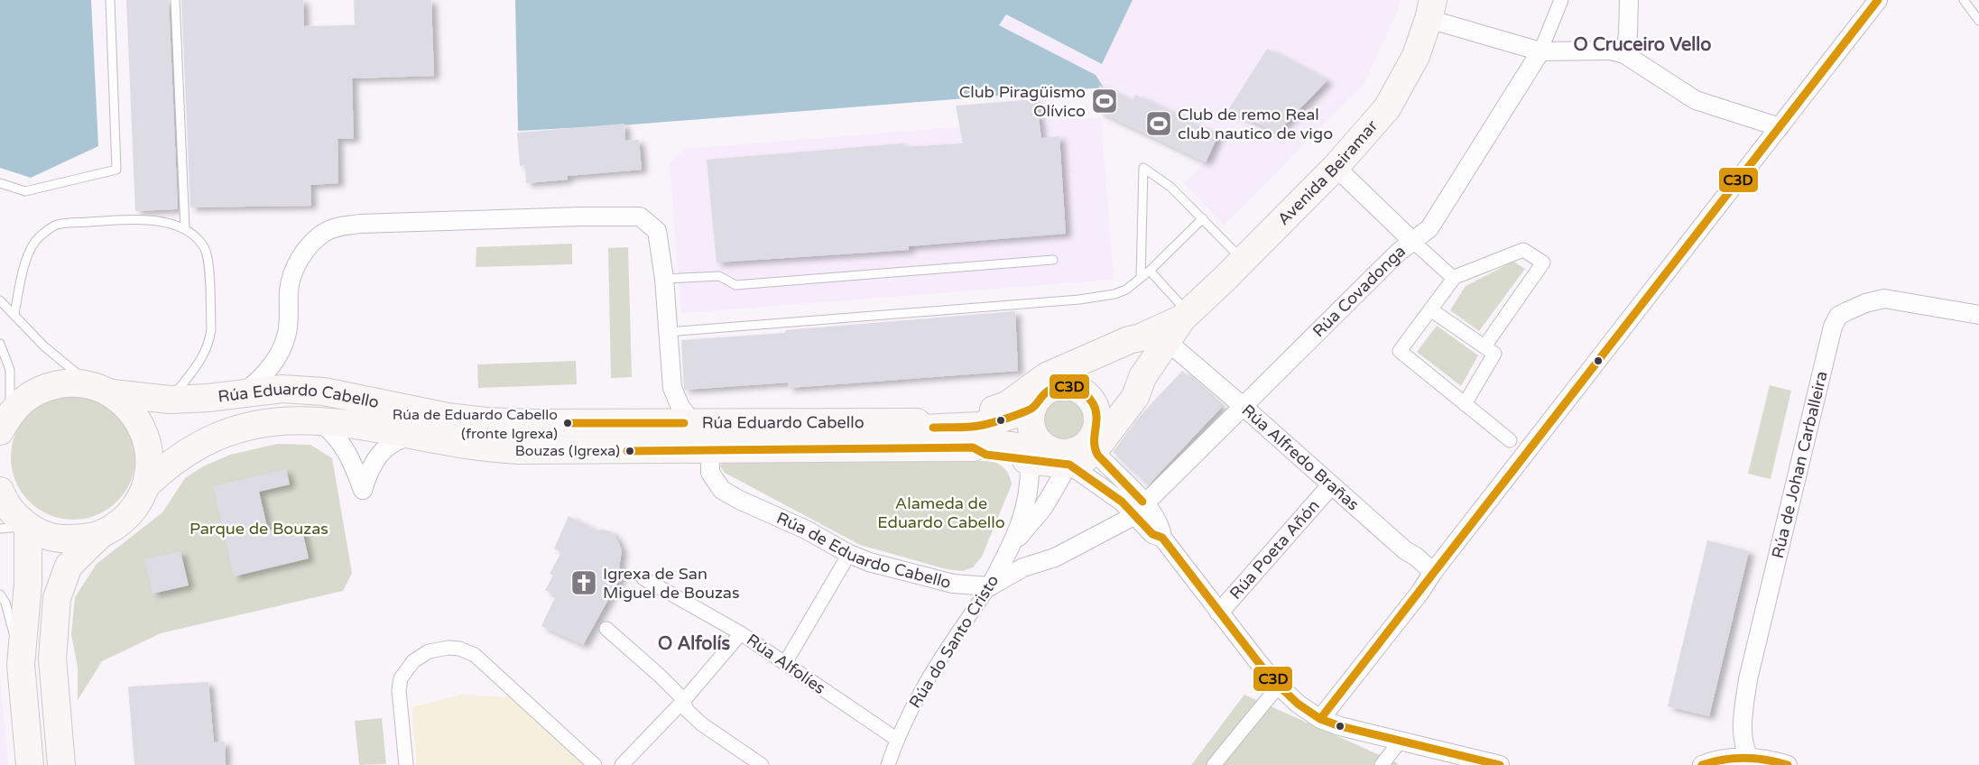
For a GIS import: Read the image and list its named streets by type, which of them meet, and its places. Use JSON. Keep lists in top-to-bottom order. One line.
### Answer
{"streets":{"main road":["Avenida Beiramar","Rúa Eduardo Cabello"],"street":["Rúa Covadonga","Rúa Alfredo Brañas","Rúa de Johan Carballeira","Rúa de Eduardo Cabello","Rúa Poeta Añón","Rúa do Santo Cristo","Rúa Alfolíes"]},"crossings":[["Avenida Beiramar","Rúa Eduardo Cabello"],["Avenida Beiramar","Rúa Alfredo Brañas"],["Avenida Beiramar","Rúa do Santo Cristo"],["Rúa Covadonga","Rúa Alfredo Brañas"],["Rúa Eduardo Cabello","Rúa de Eduardo Cabello"],["Rúa Eduardo Cabello","Rúa do Santo Cristo"],["Rúa Alfredo Brañas","Rúa Poeta Añón"],["Rúa de Eduardo Cabello","Rúa do Santo Cristo"],["Rúa do Santo Cristo","Rúa Alfolíes"]],"districts":["O Cruceiro Vello","O Alfolís"],"parks":["Alameda de Eduardo Cabello","Parque de Bouzas"],"places":{"sports":["Club Piragüismo Olívico","Club de remo Real club nautico de vigo"],"other":["Rúa de Eduardo Cabello (fronte Igrexa)","Bouzas (Igrexa)"],"church":["Igrexa de San Miguel de Bouzas"]},"lines":["transit line C3D"]}
